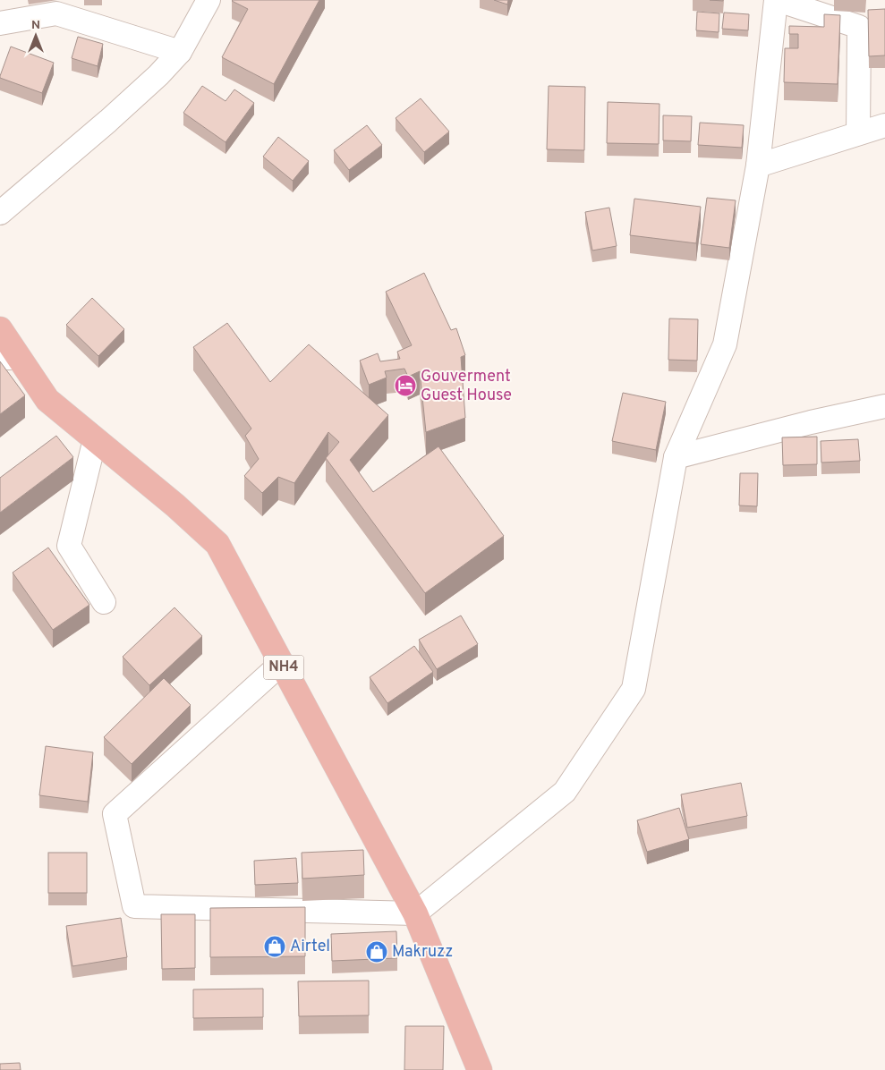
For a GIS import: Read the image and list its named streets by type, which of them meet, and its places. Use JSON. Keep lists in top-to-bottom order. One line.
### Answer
{"streets":{"highway":["NH4"]},"places":{"hotel":["Gouverment Guest House"],"shop":["Airtel","Makruzz"]},"north":"top"}
